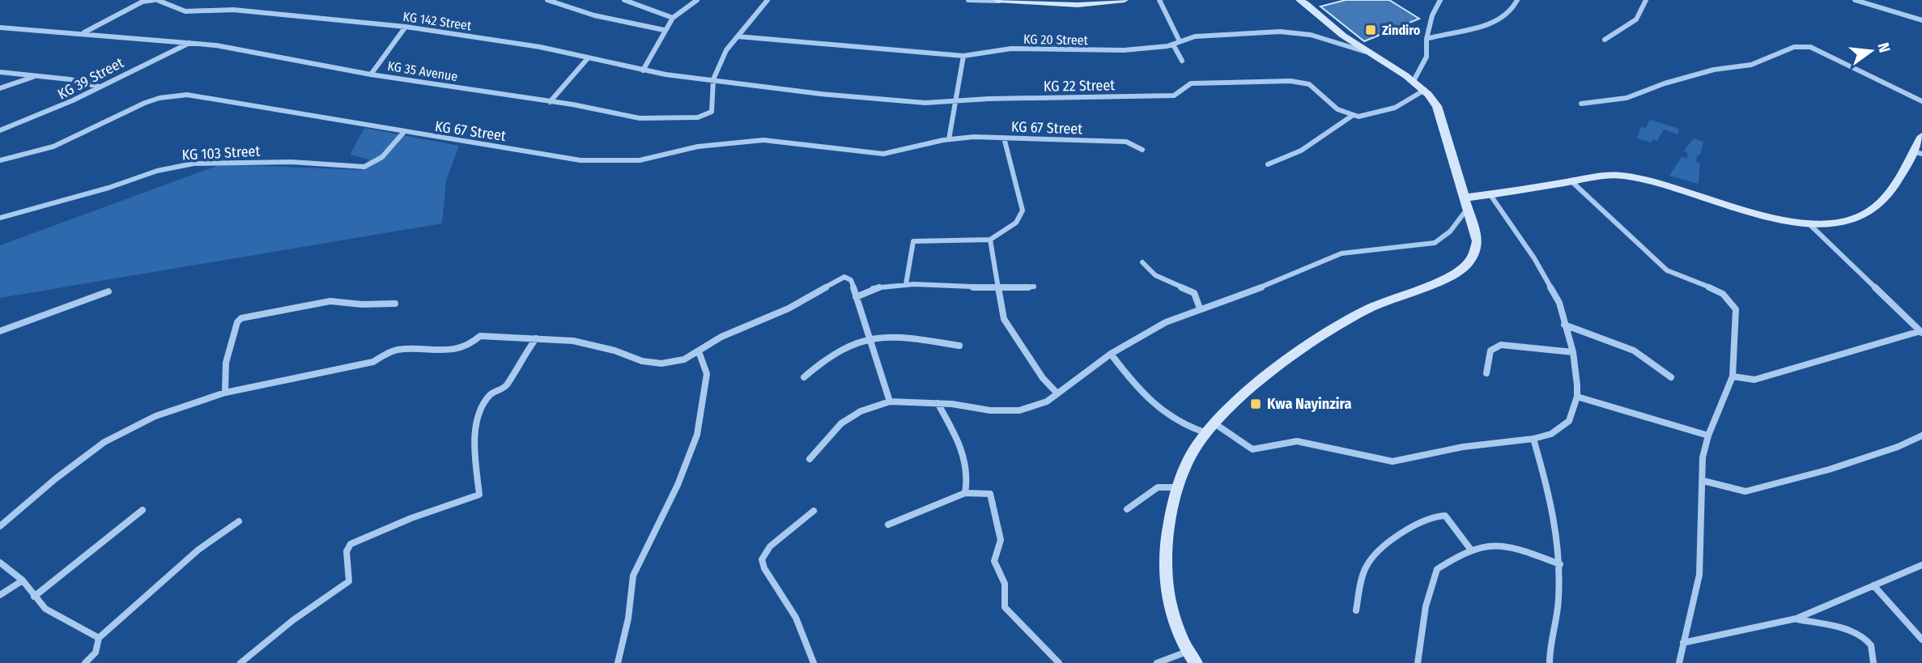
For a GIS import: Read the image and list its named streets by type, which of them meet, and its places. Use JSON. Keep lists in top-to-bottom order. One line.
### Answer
{"streets":{"street":["KG 142 Street","KG 20 Street","KG 35 Avenue","KG 39 Street","KG 22 Street","KG 67 Street","KG 103 Street"]},"crossings":[["KG 142 Street","KG 35 Avenue"],["KG 142 Street","KG 22 Street"],["KG 20 Street","KG 35 Avenue"],["KG 35 Avenue","KG 39 Street"],["KG 35 Avenue","KG 22 Street"],["KG 67 Street","KG 103 Street"]],"places":{"transit":["Zindiro","Kwa Nayinzira"]},"north":"right"}
